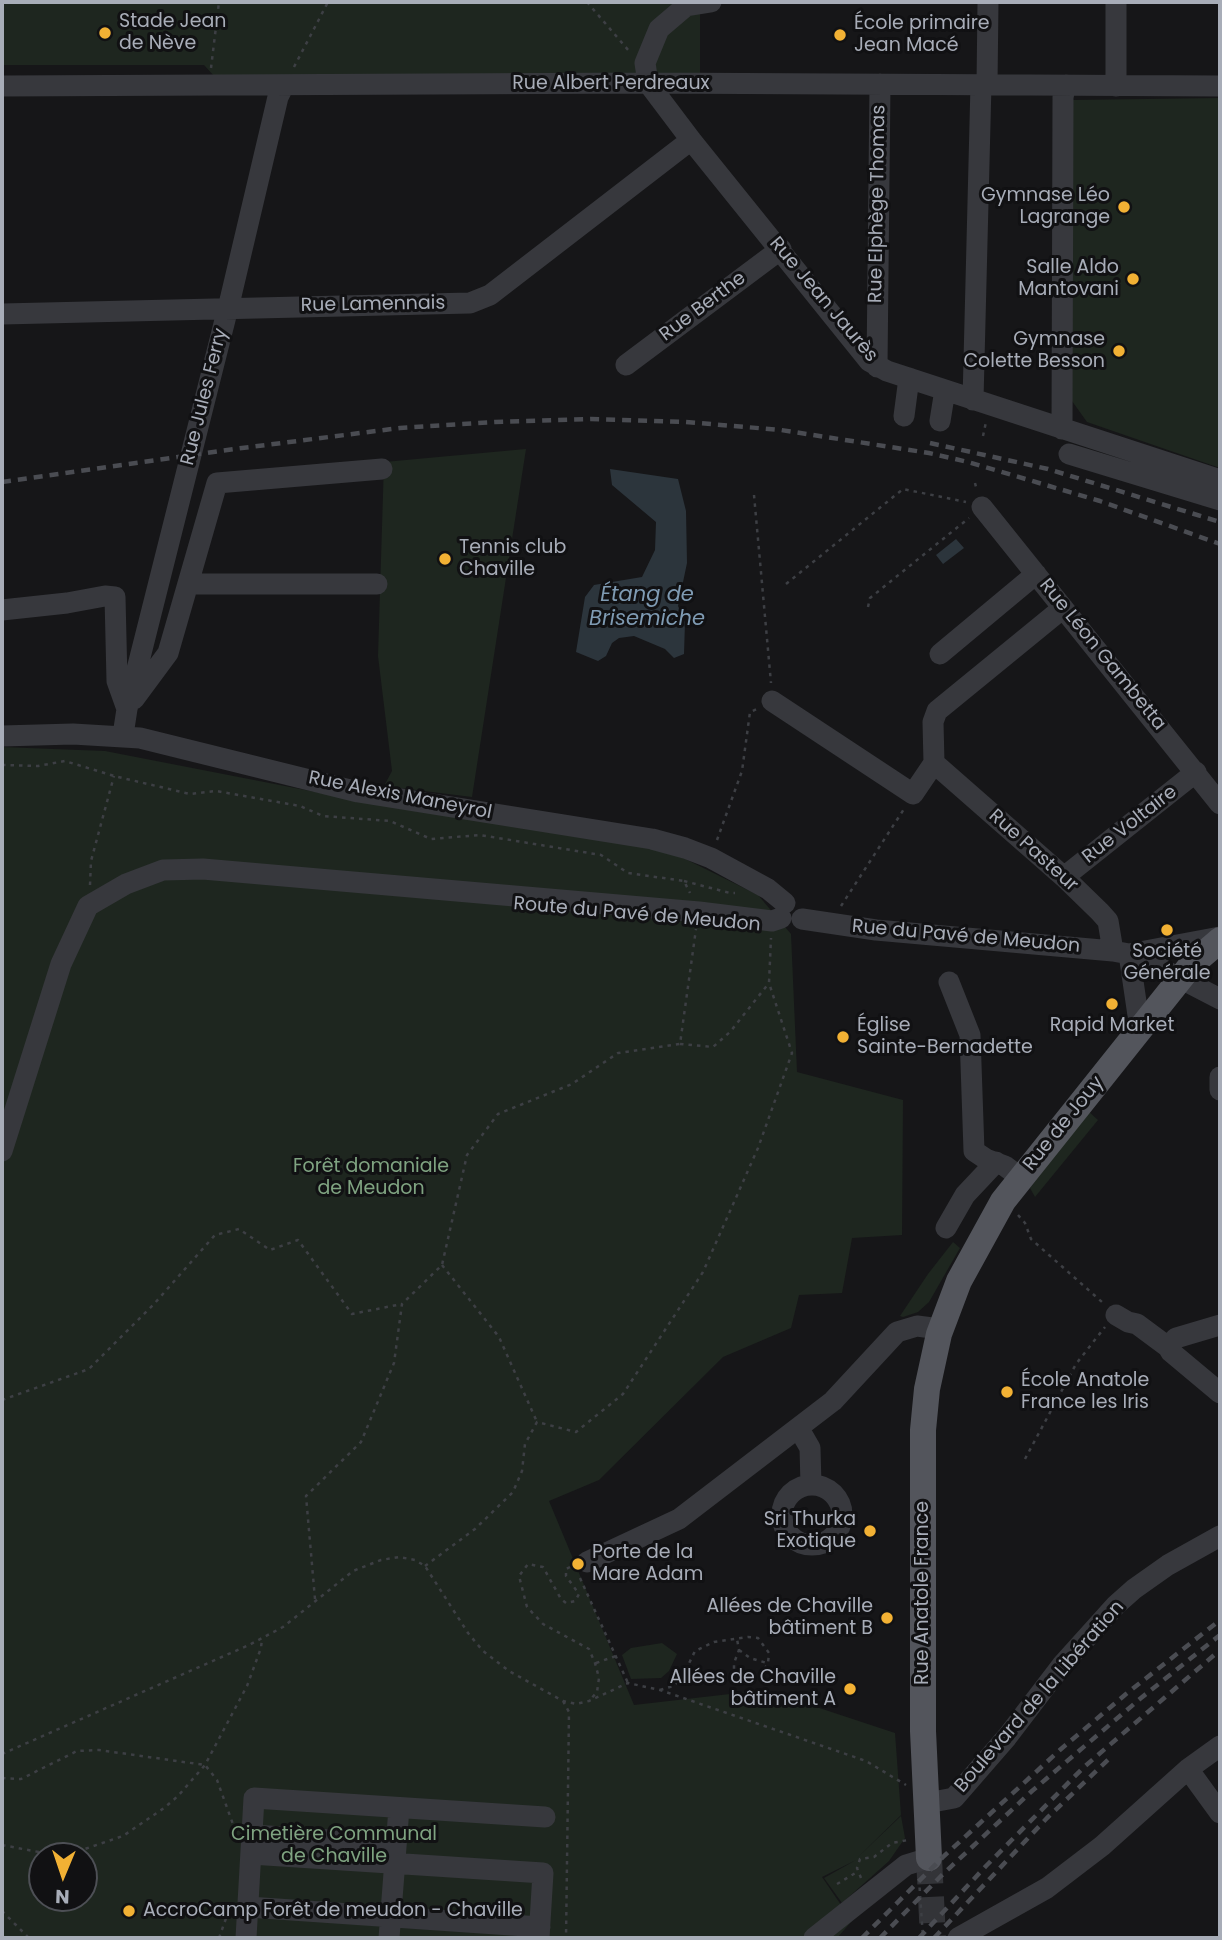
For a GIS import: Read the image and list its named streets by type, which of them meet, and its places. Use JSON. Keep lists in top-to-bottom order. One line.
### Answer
{"streets":{"main road":["Rue de Jouy","Rue Anatole France"],"street":["Rue Albert Perdreaux","Rue Elphège Thomas","Rue Jean Jaurès","Rue Lamennais","Rue Berthe","Rue Jules Ferry","Rue Léon Gambetta","Rue Alexis Maneyrol","Rue Voltaire","Rue Pasteur","Route du Pavé de Meudon","Rue du Pavé de Meudon","Boulevard de la Libération"]},"crossings":[["Rue Albert Perdreaux","Rue Elphège Thomas"],["Rue Albert Perdreaux","Rue Jean Jaurès"],["Rue Albert Perdreaux","Rue Jules Ferry"],["Rue Elphège Thomas","Rue Jean Jaurès"],["Rue Jean Jaurès","Rue Lamennais"],["Rue Jean Jaurès","Rue Berthe"],["Rue Lamennais","Rue Jules Ferry"],["Rue Jules Ferry","Rue Alexis Maneyrol"],["Rue Léon Gambetta","Rue Voltaire"],["Rue Alexis Maneyrol","Route du Pavé de Meudon"],["Rue Alexis Maneyrol","Rue du Pavé de Meudon"],["Rue Voltaire","Rue Pasteur"],["Rue Pasteur","Rue du Pavé de Meudon"],["Route du Pavé de Meudon","Rue du Pavé de Meudon"],["Rue du Pavé de Meudon","Rue de Jouy"],["Rue de Jouy","Rue Anatole France"],["Rue Anatole France","Boulevard de la Libération"]],"water":["Étang de Brisemiche"],"parks":["Forêt domaniale de Meudon","Cimetière Communal de Chaville"],"places":["Stade Jean de Nève","École primaire Jean Macé","Gymnase Léo Lagrange","Salle Aldo Mantovani","Gymnase Colette Besson","Tennis club Chaville","Société Générale","Rapid Market","Église Sainte-Bernadette","École Anatole France les Iris","Sri Thurka Exotique","Porte de la Mare Adam","Allées de Chaville bâtiment B","Allées de Chaville bâtiment A","AccroCamp Forêt de meudon - Chaville"],"north":"bottom"}
